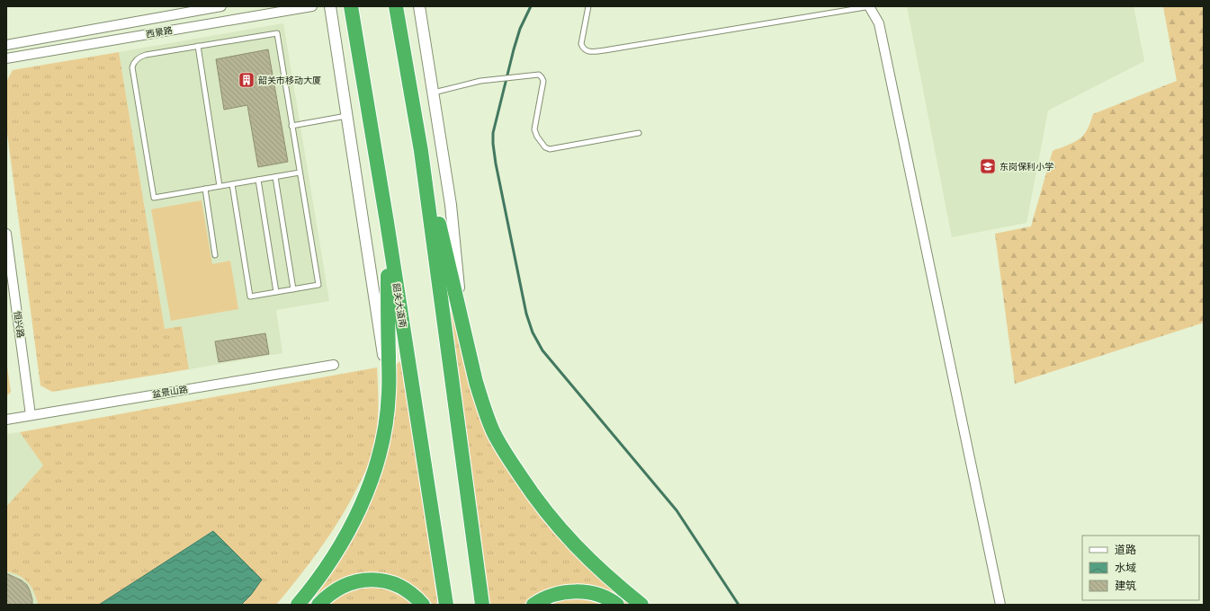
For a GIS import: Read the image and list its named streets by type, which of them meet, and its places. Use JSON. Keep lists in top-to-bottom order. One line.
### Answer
{"streets":{"highway":["韶关大道南"],"street":["西景路","恒兴路","盆景山路"]},"crossings":[["恒兴路","盆景山路"]],"places":{"building":["韶关市移动大厦"],"school or university":["东岗保利小学"]},"legend":["道路","水域","建筑"]}
